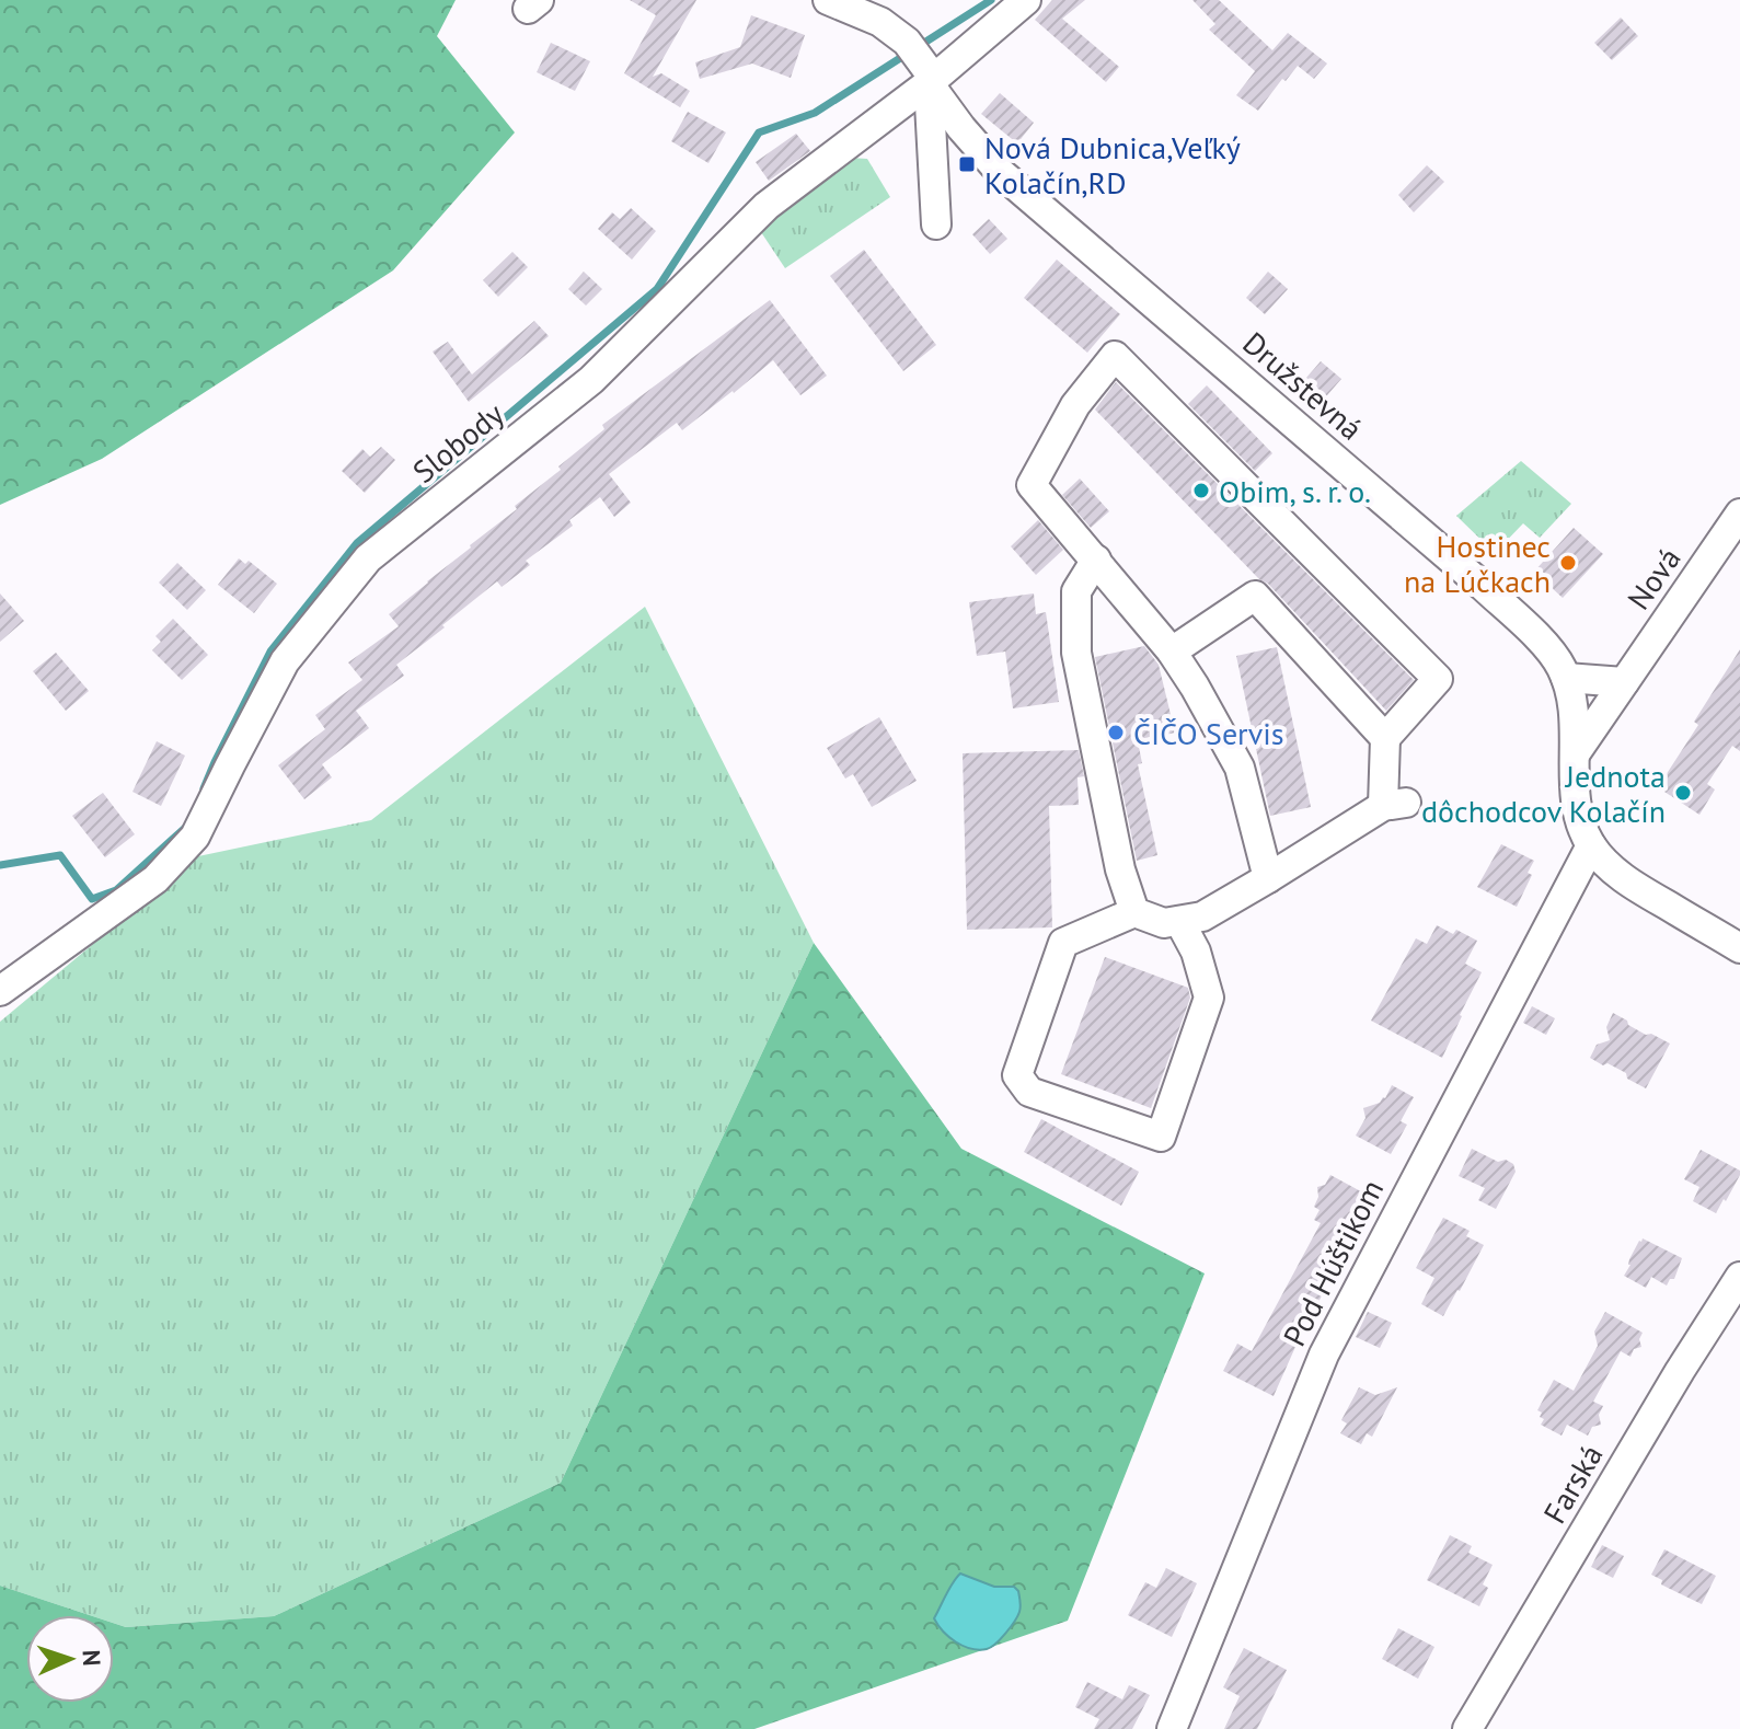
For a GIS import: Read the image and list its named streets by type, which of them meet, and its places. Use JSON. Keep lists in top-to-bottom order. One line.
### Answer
{"streets":{"street":["Družstevná","Slobody","Nová","Pod Húštikom","Farská"]},"crossings":[["Družstevná","Slobody"],["Družstevná","Nová"],["Družstevná","Pod Húštikom"]],"places":{"transit":["Nová Dubnica,Veľký Kolačín,RD"],"other":["Obim, s. r. o.","Hostinec na Lúčkach","ČIČO Servis","Jednota dôchodcov Kolačín"]},"north":"right"}
